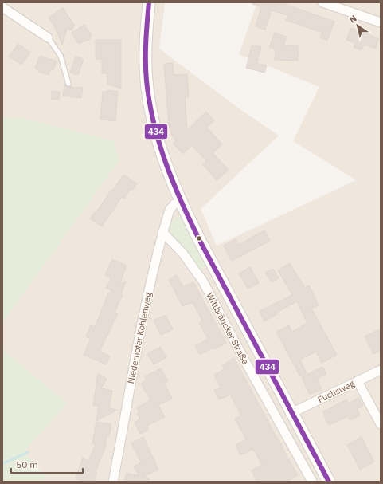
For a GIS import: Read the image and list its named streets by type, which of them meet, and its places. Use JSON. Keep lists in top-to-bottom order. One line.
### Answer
{"streets":{"main road":["Wittbräucker Straße"],"street":["Niederhofer Kohlenweg","Fuchsweg"]},"crossings":[["Wittbräucker Straße","Niederhofer Kohlenweg"],["Wittbräucker Straße","Fuchsweg"]],"lines":["transit line 434"],"scale_bar":"50 m","north":"top left"}
